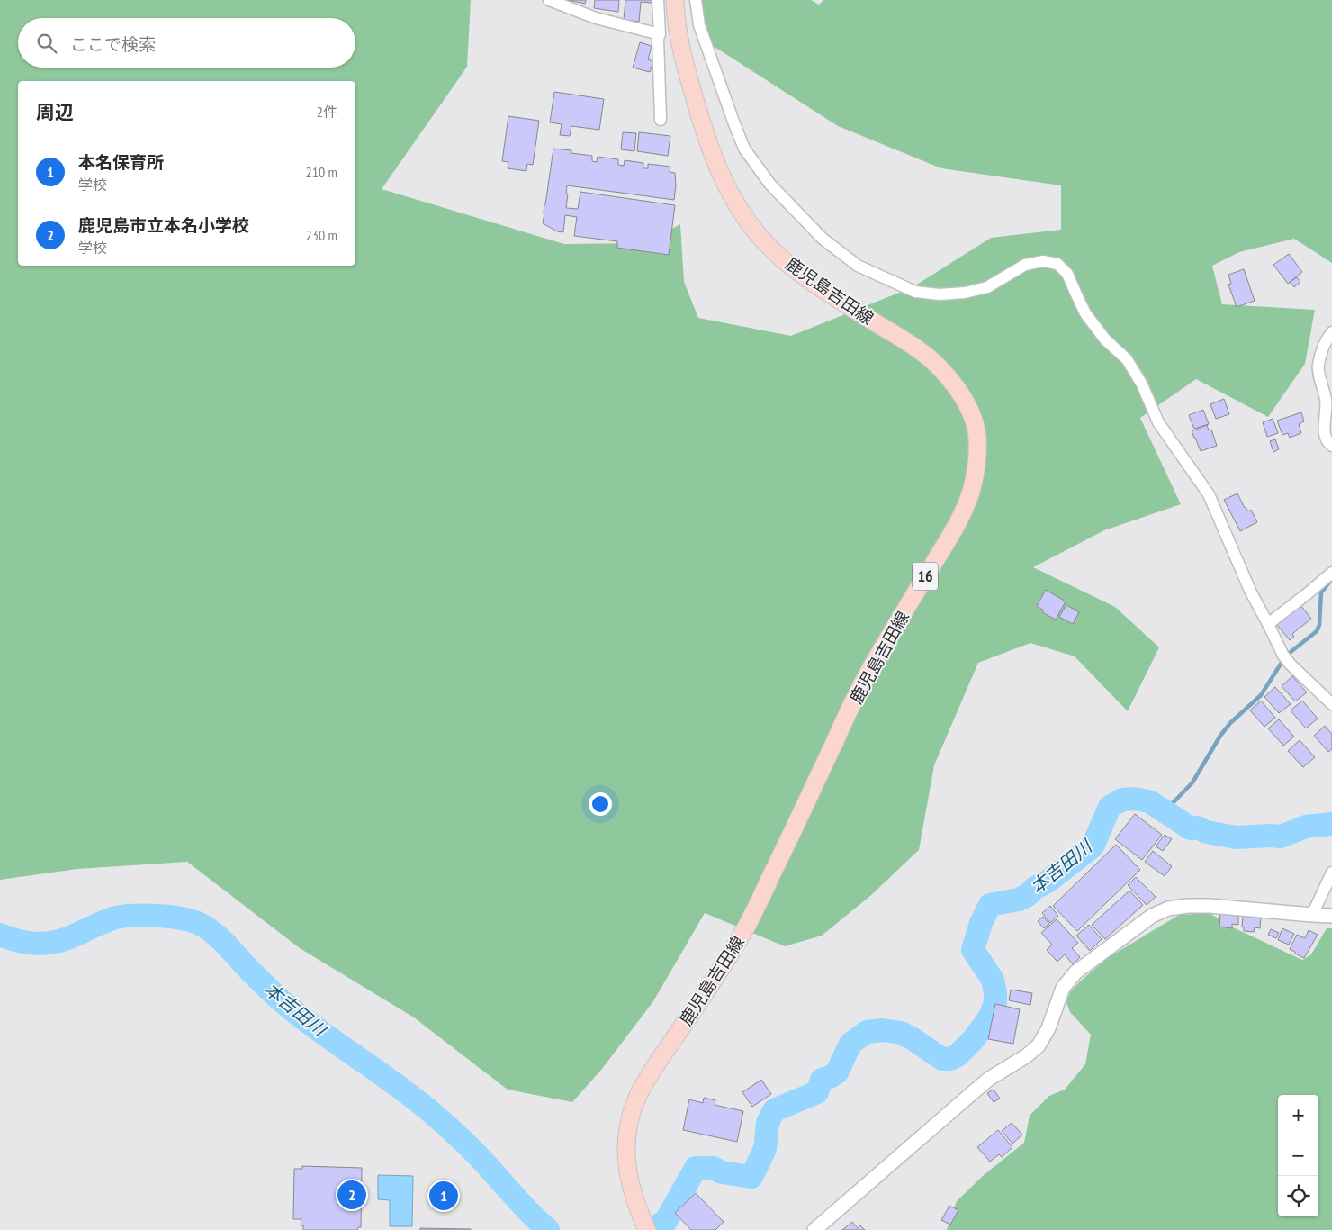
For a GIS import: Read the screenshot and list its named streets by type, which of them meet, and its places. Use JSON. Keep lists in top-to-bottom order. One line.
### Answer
{"streets":{"main road":["鹿児島吉田線","16"]},"water":["本吉田川"],"page":{"search":"ここで検索","heading":["周辺","2件"],"list":[{"mark":"1","name":"本名保育所","note":"学校","value":"210 m"},{"mark":"2","name":"鹿児島市立本名小学校","note":"学校","value":"230 m"}],"map_buttons":["+","−"],"pins":["2","1"]}}
